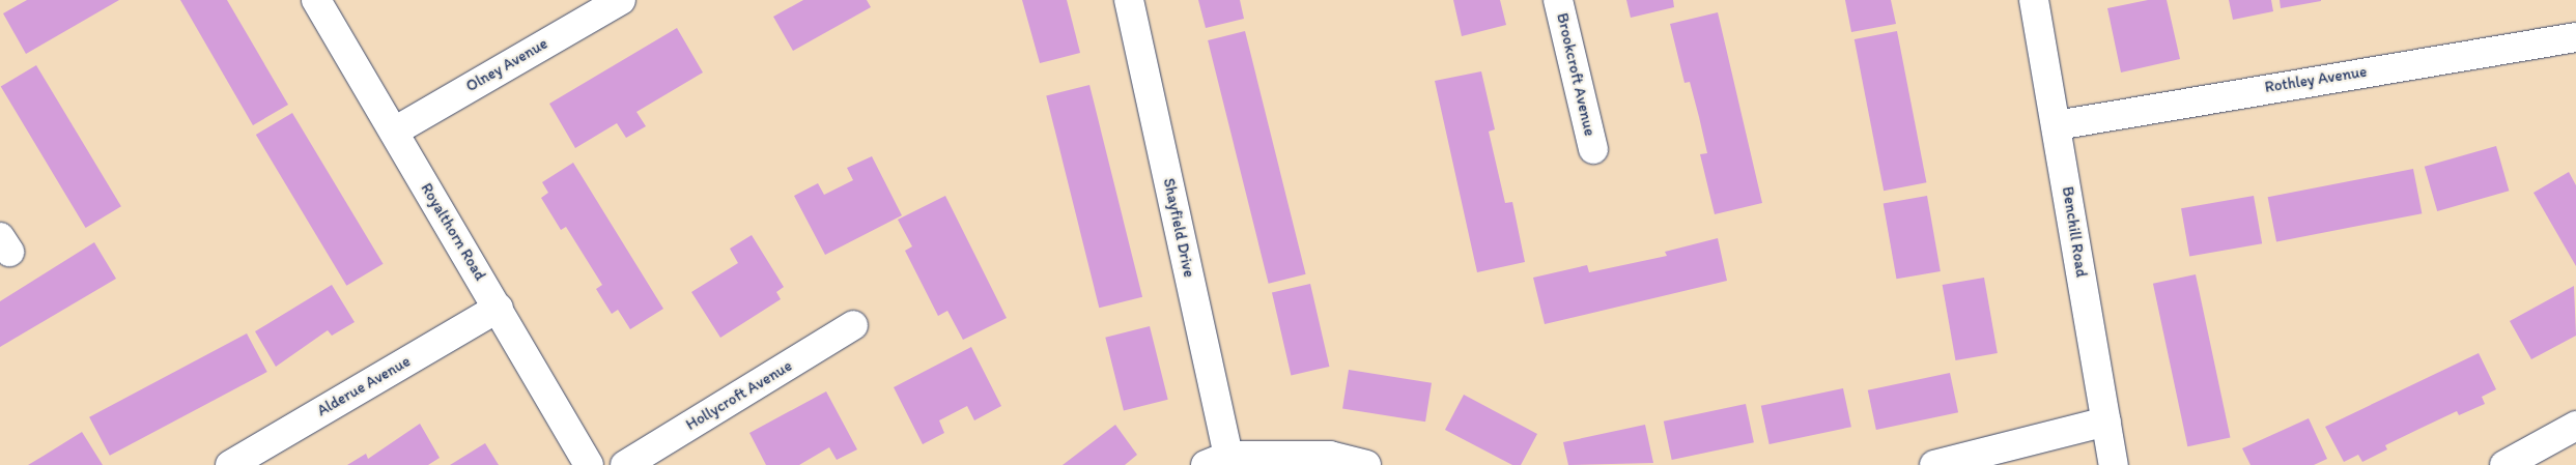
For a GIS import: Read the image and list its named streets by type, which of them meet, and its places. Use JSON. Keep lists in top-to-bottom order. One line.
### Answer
{"streets":{"street":["Olney Avenue","Brookcroft Avenue","Rothley Avenue","Shayfield Drive","Royalthorn Road","Benchill Road","Alderue Avenue","Hollycroft Avenue"]},"crossings":[["Olney Avenue","Royalthorn Road"],["Rothley Avenue","Benchill Road"],["Royalthorn Road","Alderue Avenue"]]}
